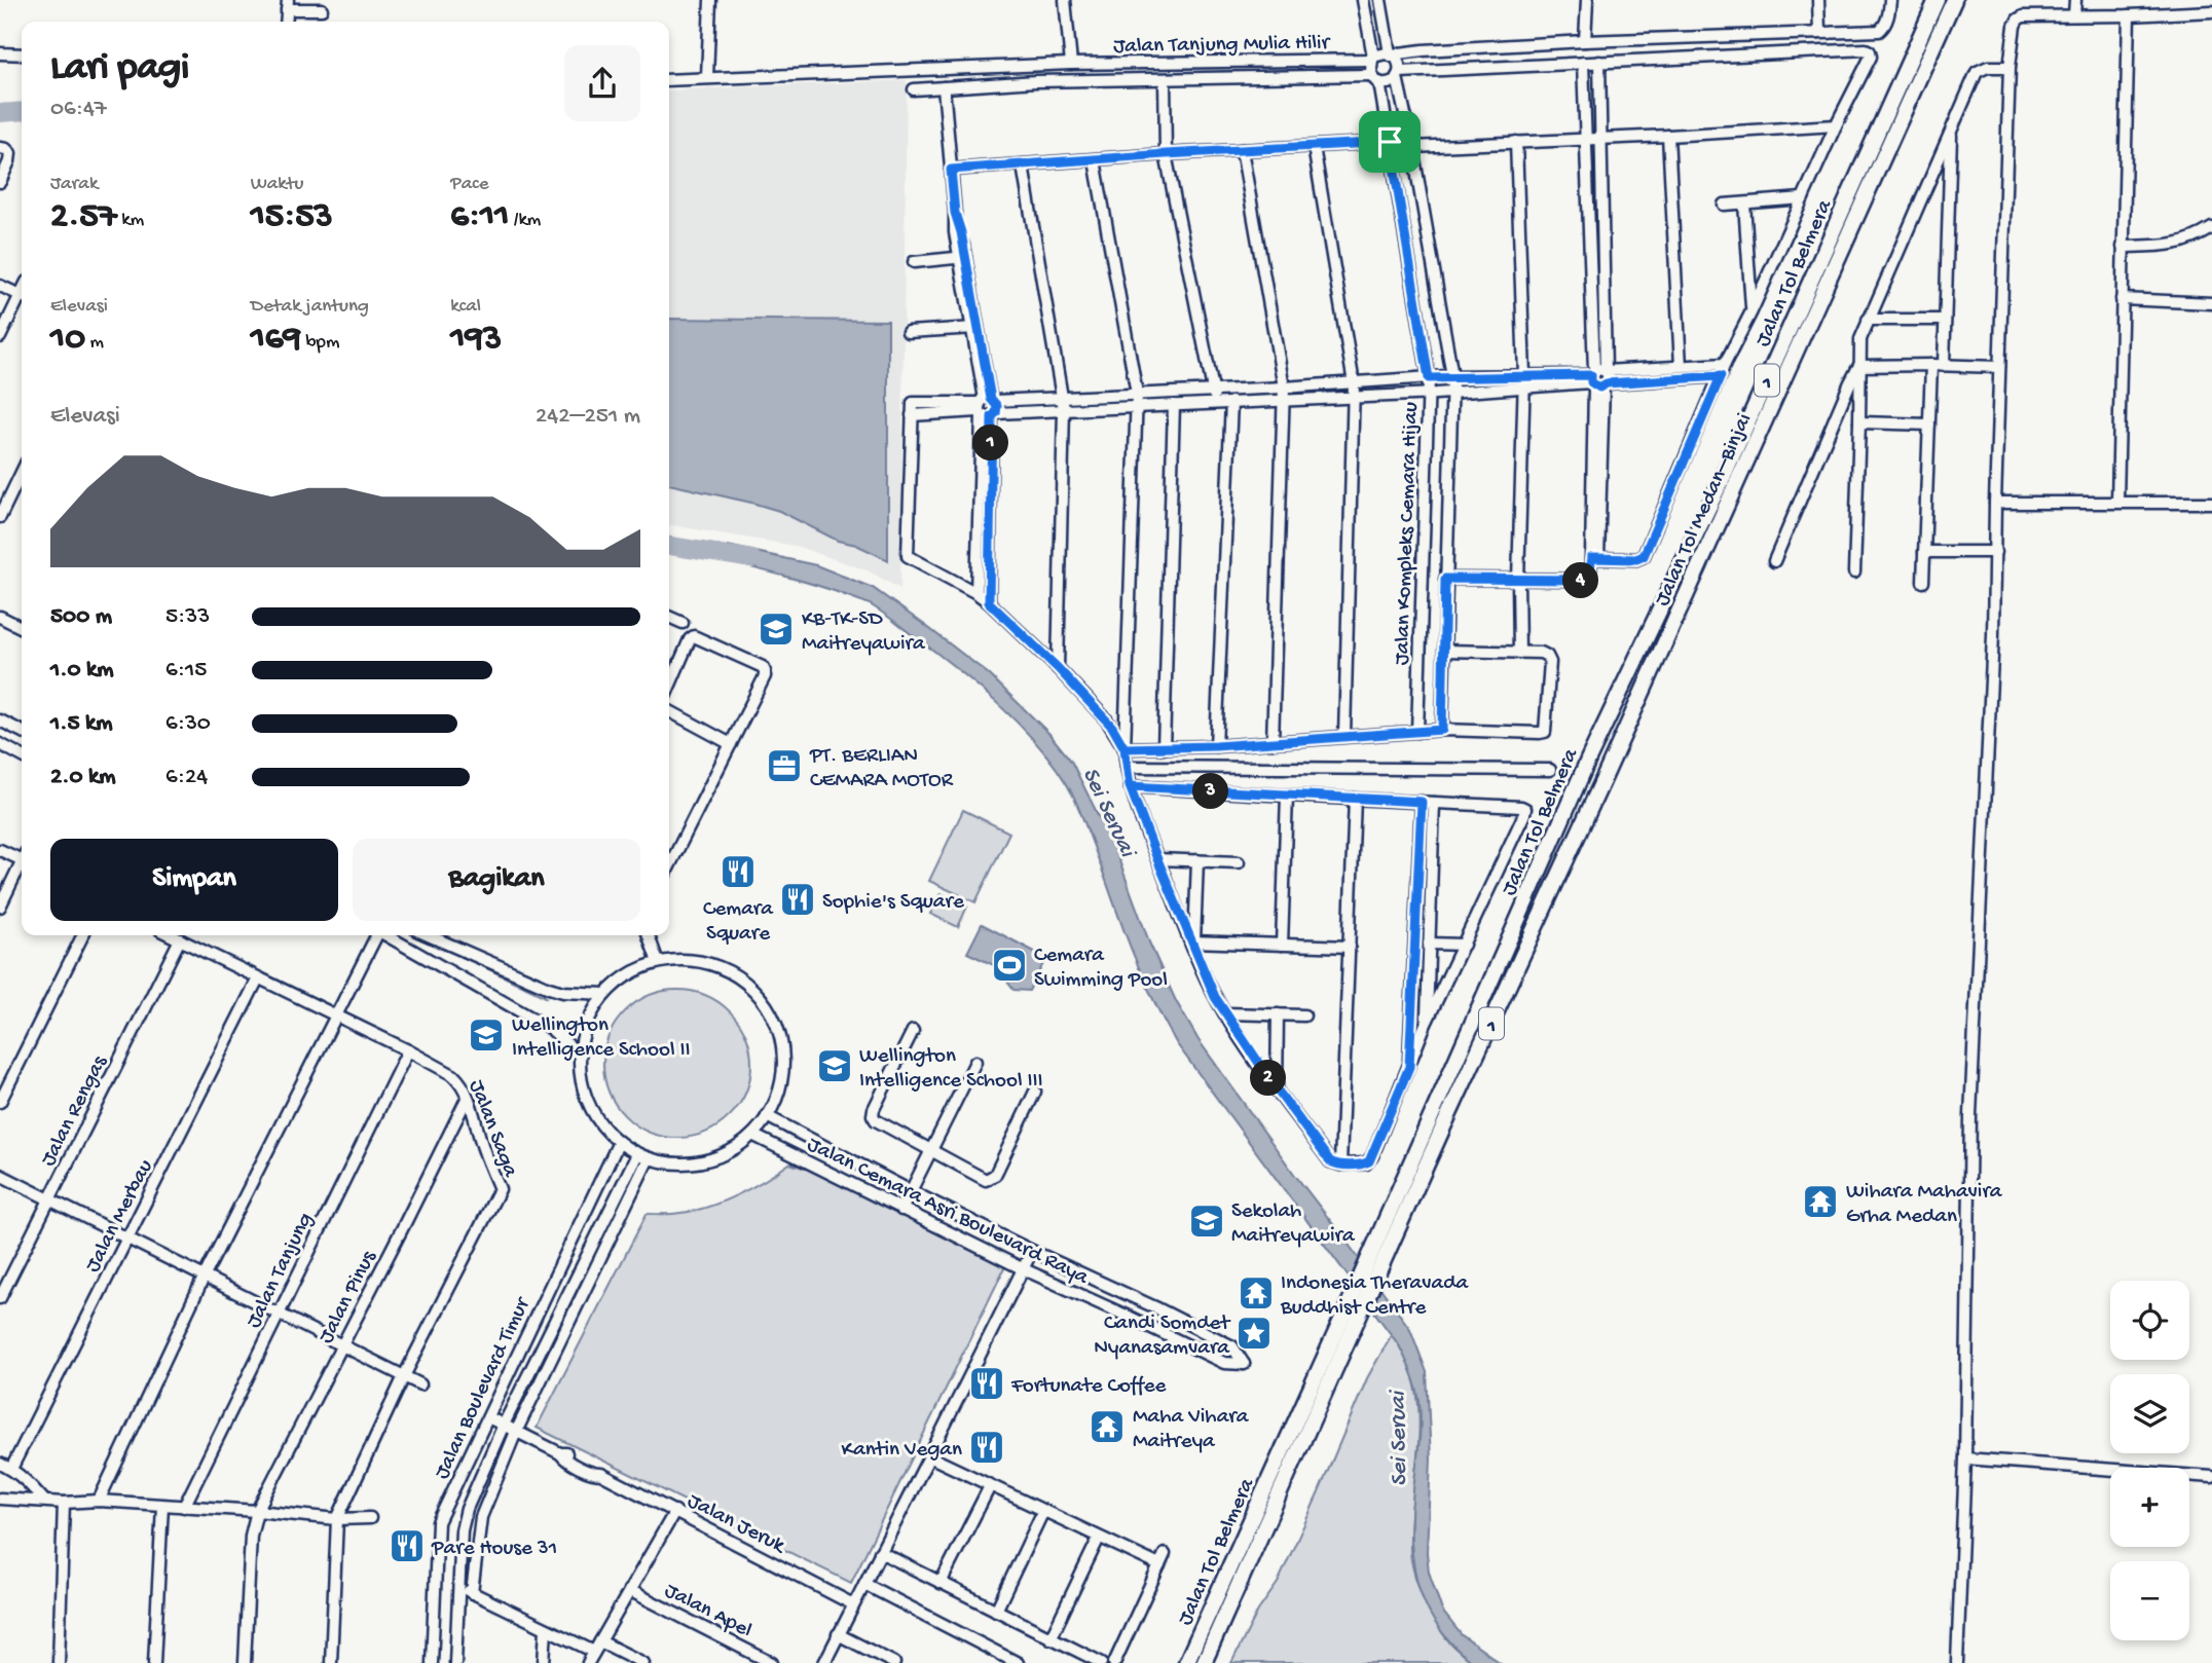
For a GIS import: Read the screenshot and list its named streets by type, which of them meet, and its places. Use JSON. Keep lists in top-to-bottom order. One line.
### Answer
{"streets":{"highway":["Jalan Tol Belmera","1","Jalan Tol Medan–Binjai"],"street":["Jalan Tanjung Mulia Hilir","Jalan Kompleks Cemara Hijau","Jalan Rengas","Jalan Saga","Jalan Cemara Asri Boulevard Raya","Jalan Merbau","Jalan Tanjung","Jalan Pinus","Jalan Boulevard Timur","Jalan Jeruk","Jalan Apel"]},"crossings":[["Jalan Tanjung Mulia Hilir","Jalan Kompleks Cemara Hijau"],["Jalan Tol Belmera","Jalan Tol Medan–Binjai"],["Jalan Rengas","Jalan Saga"],["Jalan Saga","Jalan Merbau"],["Jalan Saga","Jalan Tanjung"],["Jalan Saga","Jalan Pinus"],["Jalan Cemara Asri Boulevard Raya","Jalan Boulevard Timur"],["Jalan Boulevard Timur","Jalan Jeruk"]],"water":["Sei Seruai"],"places":{"school or university":["KB-TK-SD Maitreyawira","Wellington Intelligence School II","Wellington Intelligence School III","Sekolah Maitreyawira"],"office":["PT. BERLIAN CEMARA MOTOR"],"restaurant":["Cemara Square","Sophie's Square","Fortunate Coffee","Kantin Vegan","Pare House 31"],"sports":["Cemara Swimming Pool"],"temple":["Wihara Mahavira Grha Medan","Indonesia Theravada Buddhist Centre","Maha Vihara Maitreya"],"place":["Candi Somdet Nyanasamvara"]},"page":{"heading":["Lari pagi","06:47"],"stats":[["Jarak","2.57 km"],["Waktu","15:53"],["Pace","6:11 /km"],["Elevasi","10 m"],["Detak jantung","169 bpm"],["kcal","193"]],"chart":["Elevasi","242–251 m"],"pins":["1","4","3","2"],"list":[{"name":"500 m","note":"5:33"},{"name":"1.0 km","note":"6:15"},{"name":"1.5 km","note":"6:30"},{"name":"2.0 km","note":"6:24"}],"buttons":["Simpan","Bagikan"],"map_buttons":["+","−"]}}
